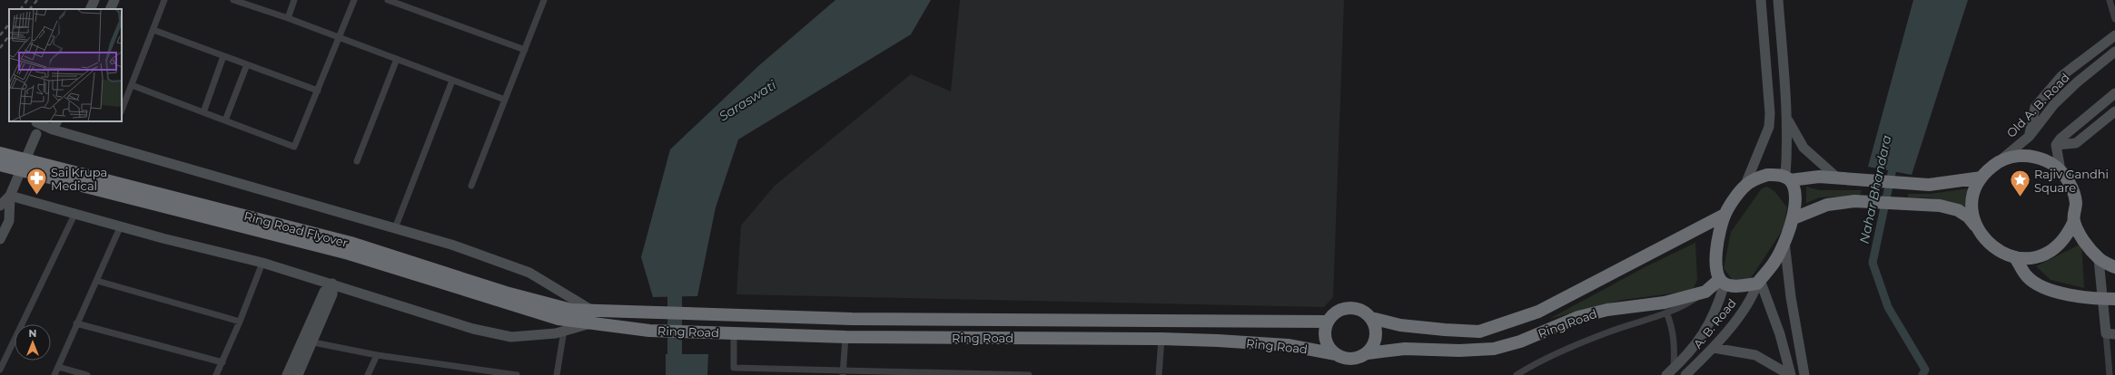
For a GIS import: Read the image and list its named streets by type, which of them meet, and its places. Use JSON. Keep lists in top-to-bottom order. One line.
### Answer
{"streets":{"highway":["Ring Road Flyover","Ring Road"],"street":["Old A. B. Road","A. B. Road"]},"crossings":[["Ring Road Flyover","Ring Road"],["Ring Road","A. B. Road"]],"water":["Saraswati","Nahar Bhandara"],"places":{"pharmacy":["Sai Krupa Medical"],"place":["Rajiv Gandhi Square"]},"north":"top"}
